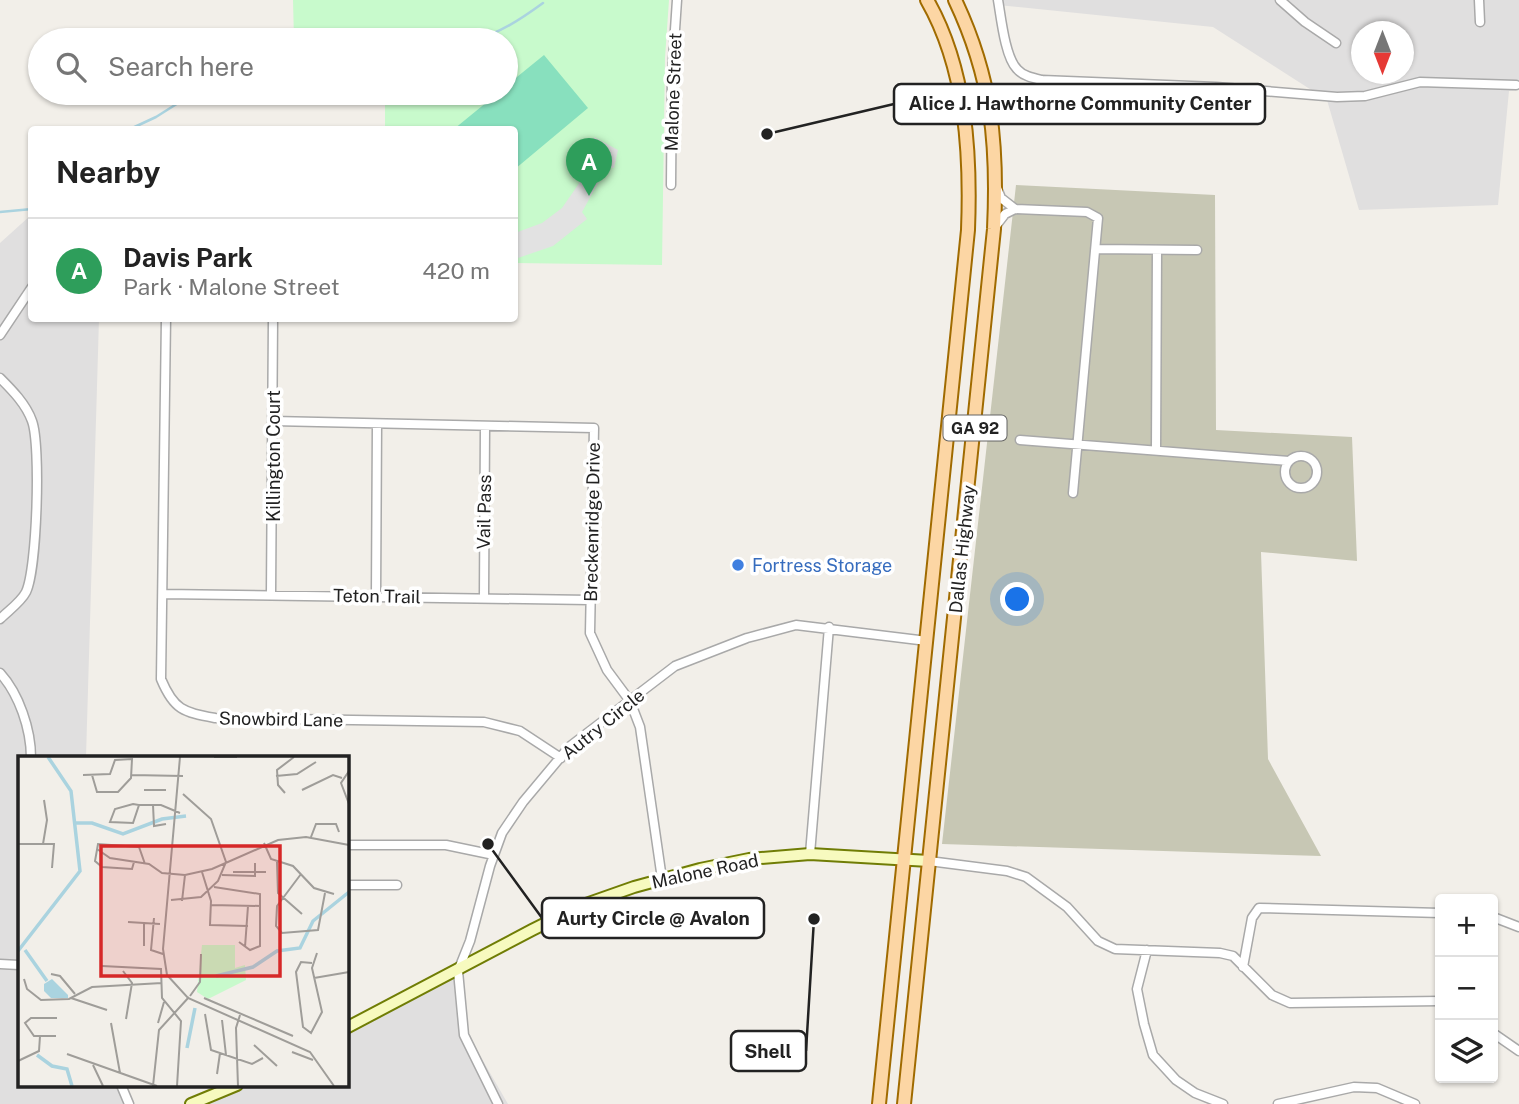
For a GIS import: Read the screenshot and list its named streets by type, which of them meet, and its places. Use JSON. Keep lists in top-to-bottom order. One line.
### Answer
{"streets":{"main road":["GA 92","Dallas Highway"],"street":["Malone Street","Killington Court","Vail Pass","Breckenridge Drive","Teton Trail","Snowbird Lane","Autry Circle","Malone Road"]},"crossings":[["Killington Court","Breckenridge Drive"],["Killington Court","Teton Trail"],["Vail Pass","Breckenridge Drive"],["Vail Pass","Teton Trail"],["Breckenridge Drive","Teton Trail"],["Breckenridge Drive","Autry Circle"],["Breckenridge Drive","Malone Road"],["Dallas Highway","Autry Circle"],["Dallas Highway","Malone Road"],["Teton Trail","Snowbird Lane"],["Snowbird Lane","Autry Circle"],["Autry Circle","Malone Road"]],"places":["Alice J. Hawthorne Community Center","Fortress Storage","Aurty Circle @ Avalon","Shell"],"north":"bottom","page":{"search":"Search here","heading":"Nearby","pins":"A","list":[{"mark":"A","name":"Davis Park","note":"Park · Malone Street","value":"420 m"}],"map_buttons":["+","−"]}}
